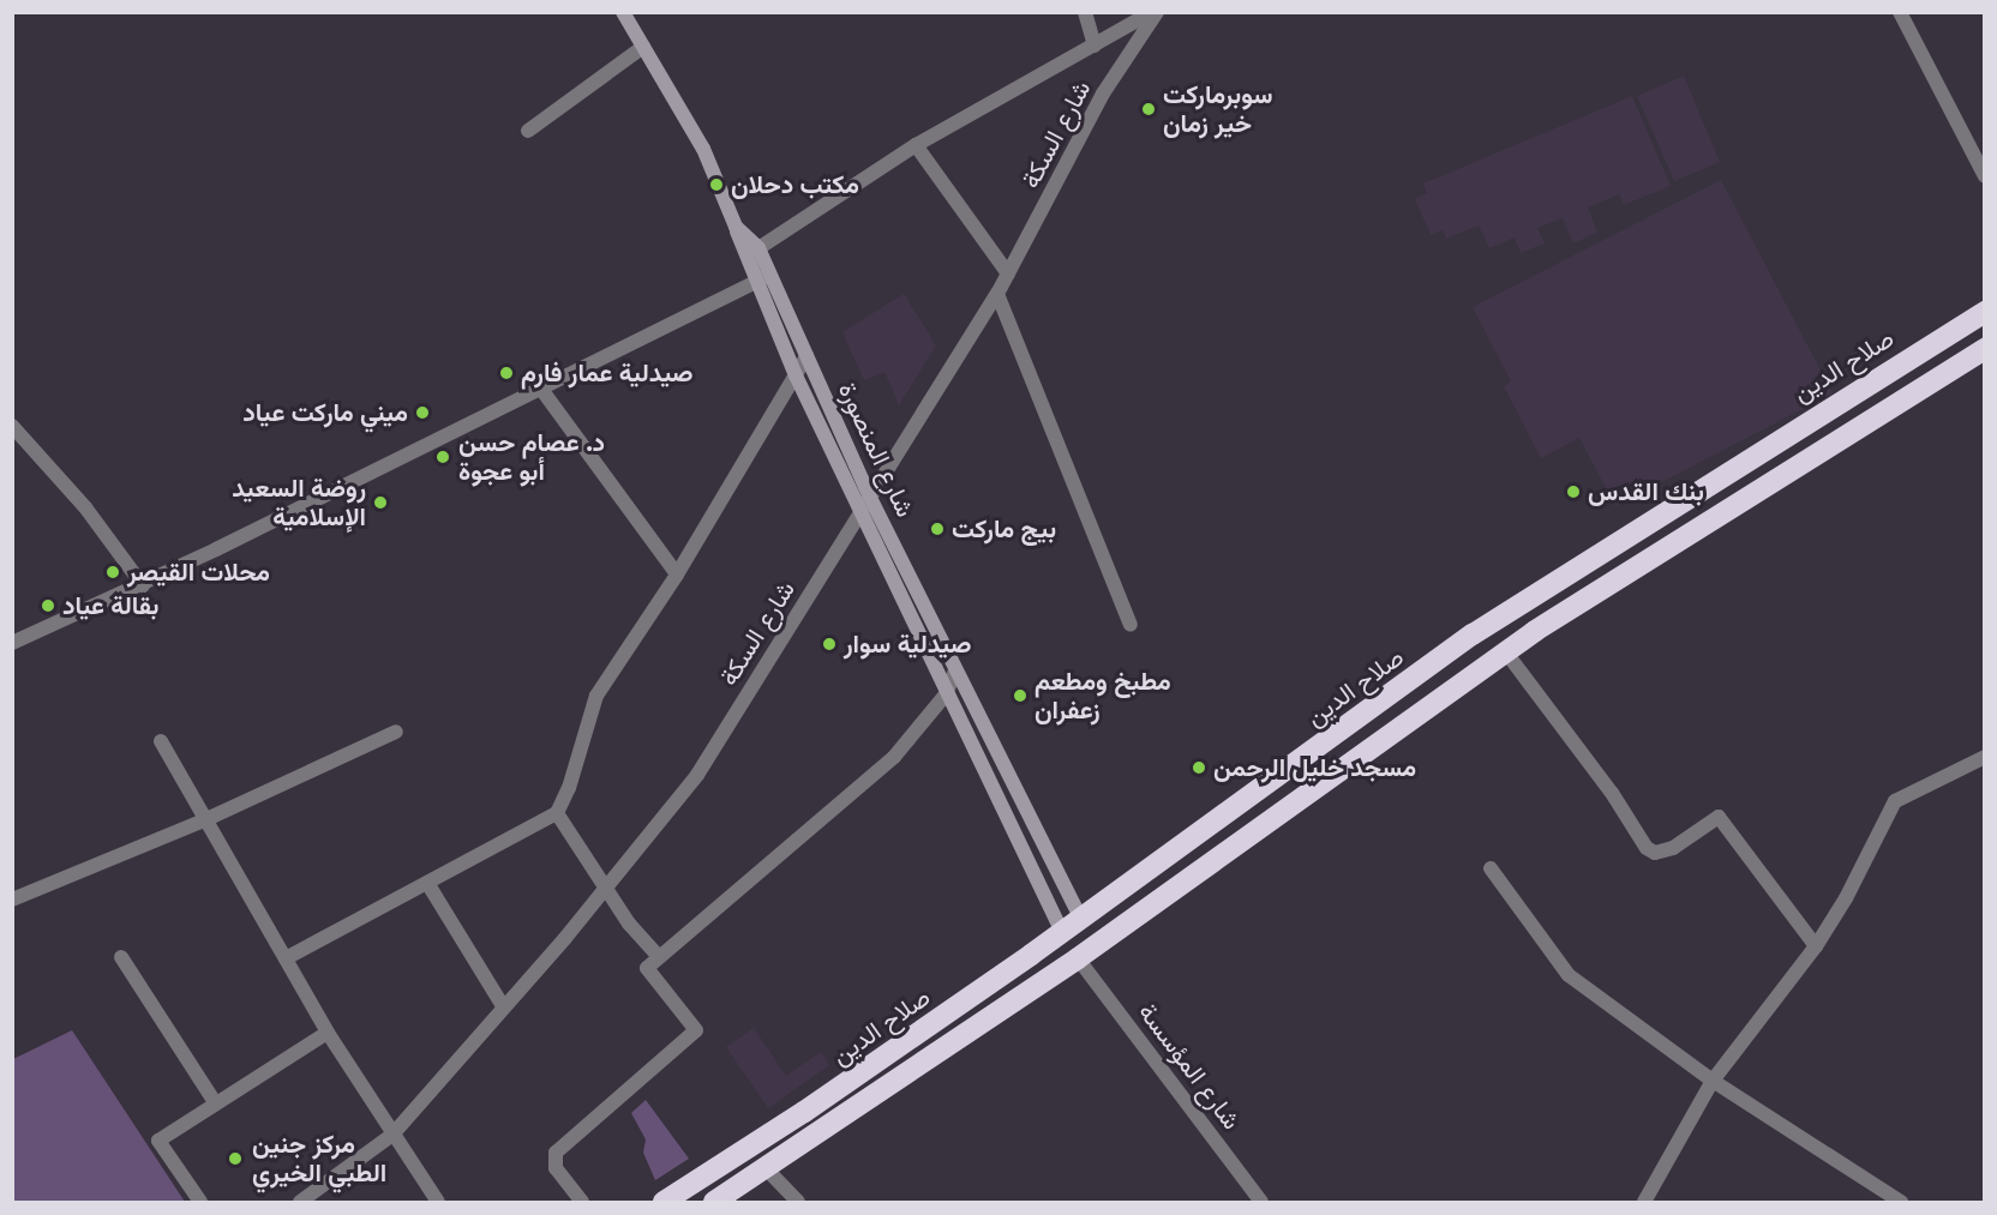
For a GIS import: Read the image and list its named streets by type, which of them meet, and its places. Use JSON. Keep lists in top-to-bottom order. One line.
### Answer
{"streets":{"highway":["صلاح الدين"],"main road":["شارع المنصورة"],"street":["شارع السكة","شارع المؤسسة"]},"crossings":[["شارع السكة","شارع المنصورة"],["صلاح الدين","شارع المنصورة"],["صلاح الدين","شارع المؤسسة"]],"places":["سوبرماركت خير زمان","مكتب دحلان","صيدلية عمار فارم","ميني ماركت عياد","د. عصام حسن أبو عجوة","بنك القدس","روضة السعيد الإسلامية","بيج ماركت","محلات القيصر","بقالة عياد","صيدلية سوار","مطبخ ومطعم زعفران","مسجد خليل الرحمن","مركز جنين الطبي الخيري"]}
